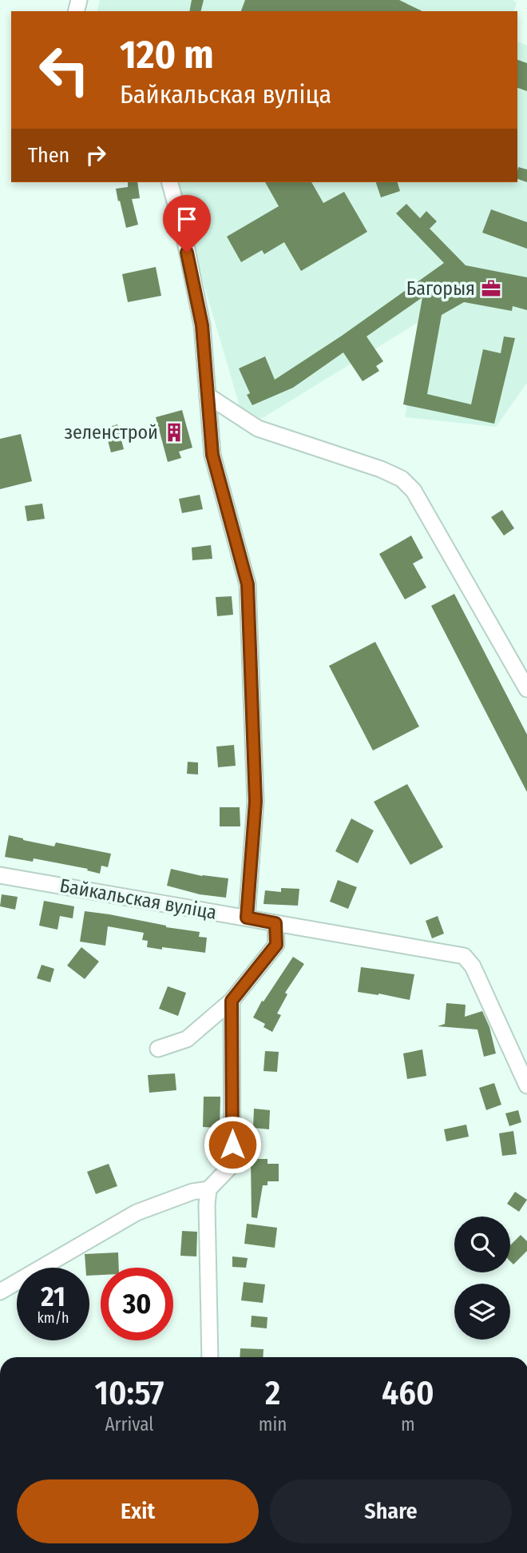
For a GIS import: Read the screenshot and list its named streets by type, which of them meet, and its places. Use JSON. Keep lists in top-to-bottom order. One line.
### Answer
{"streets":{"street":["Байкальская вуліца"]},"places":{"office":["Багорыя"],"building":["зеленстрой"]},"page":{"turn":["120 m","Байкальская вуліца"],"then":"Then","speed":"21 km/h","limit":"30","eta":["10:57","Arrival","2","min","460","m"],"buttons":["Exit","Share"]}}
